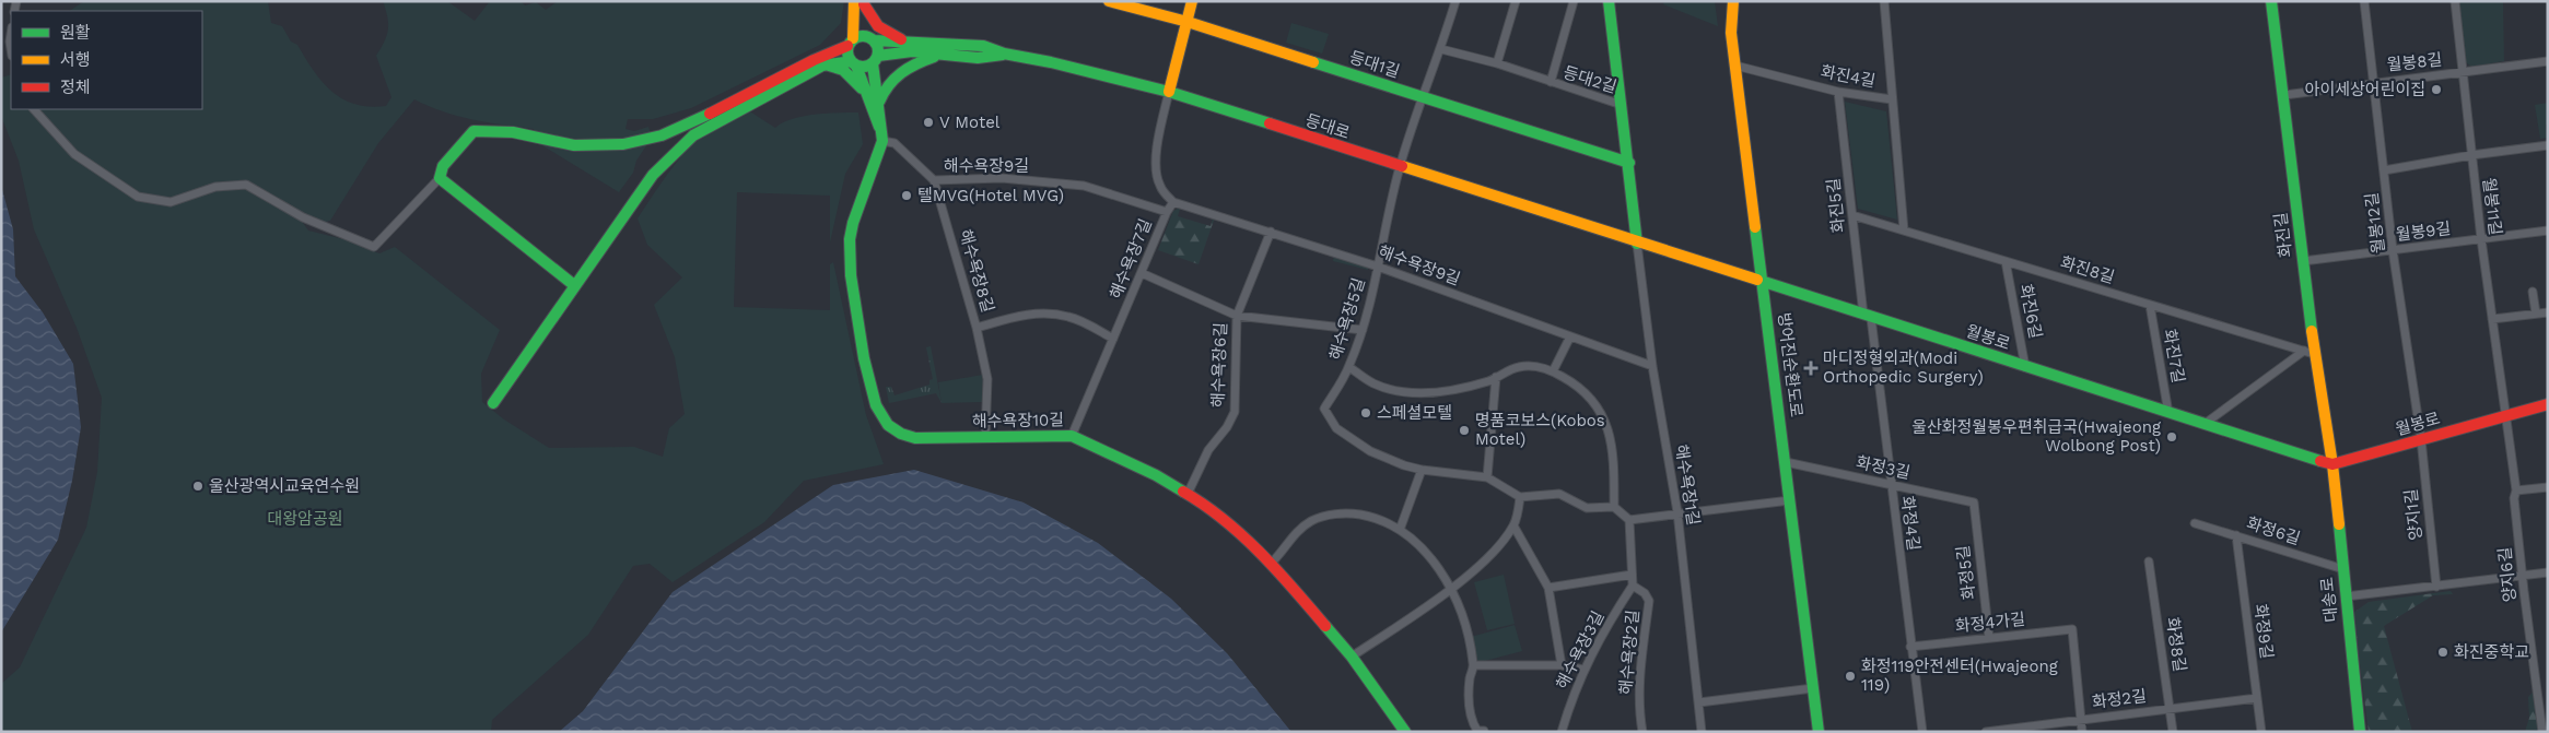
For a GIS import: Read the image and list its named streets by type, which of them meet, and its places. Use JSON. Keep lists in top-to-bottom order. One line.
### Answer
{"streets":{"street":["월봉8길","등대1길","화진4길","등대2길","등대로","해수욕장9길","화진5길","월봉11길","월봉12길","월봉9길","화진길","해수욕장7길","화진8길","해수욕장8길","화진6길","해수욕장5길","월봉로","화진7길","해수욕장6길","방어진순환도로","해수욕장10길","화정3길","해수욕장1길","양지1길","화정4길","화정6길","화정5길","양지6길","대송로","화정4가길","화정9길","화정8길","해수욕장3길","해수욕장2길","화정2길"]},"crossings":[["월봉8길","월봉11길"],["월봉8길","월봉12길"],["월봉8길","화진길"],["등대1길","해수욕장5길"],["화진4길","화진5길"],["화진4길","방어진순환도로"],["등대로","해수욕장5길"],["등대로","월봉로"],["등대로","방어진순환도로"],["등대로","해수욕장1길"],["해수욕장9길","해수욕장7길"],["해수욕장9길","해수욕장8길"],["해수욕장9길","해수욕장5길"],["해수욕장9길","해수욕장6길"],["해수욕장9길","해수욕장1길"],["화진5길","화진8길"],["화진5길","월봉로"],["화진5길","화정4길"],["월봉11길","월봉9길"],["월봉11길","월봉로"],["월봉11길","양지6길"],["월봉12길","월봉9길"],["월봉12길","월봉로"],["월봉12길","양지1길"],["월봉9길","화진길"],["화진길","화진8길"],["화진길","월봉로"],["화진길","대송로"],["해수욕장7길","해수욕장10길"],["화진8길","화진6길"],["화진8길","화진7길"],["해수욕장8길","해수욕장10길"],["화진6길","월봉로"],["월봉로","화진7길"],["월봉로","방어진순환도로"],["월봉로","양지1길"],["월봉로","화정4길"],["월봉로","양지6길"],["월봉로","대송로"],["해수욕장6길","해수욕장10길"],["방어진순환도로","화정3길"],["화정3길","화정4길"],["화정3길","화정5길"],["화정4길","화정4가길"],["화정6길","대송로"],["화정6길","화정9길"],["화정5길","화정4가길"],["화정4가길","화정2길"],["화정9길","화정2길"],["화정8길","화정2길"],["해수욕장3길","해수욕장2길"]],"parks":["대왕암공원"],"places":{"other":["아이세상어린이집","V Motel","텔MVG(Hotel MVG)","스페셜모텔","명품코보스(Kobos Motel)","울산화정월봉우편취급국(Hwajeong Wolbong Post)","울산광역시교육연수원","화진중학교","화정119안전센터(Hwajeong 119)"],"health":["마디정형외과(Modi Orthopedic Surgery)"]},"legend":["원활","서행","정체"]}
